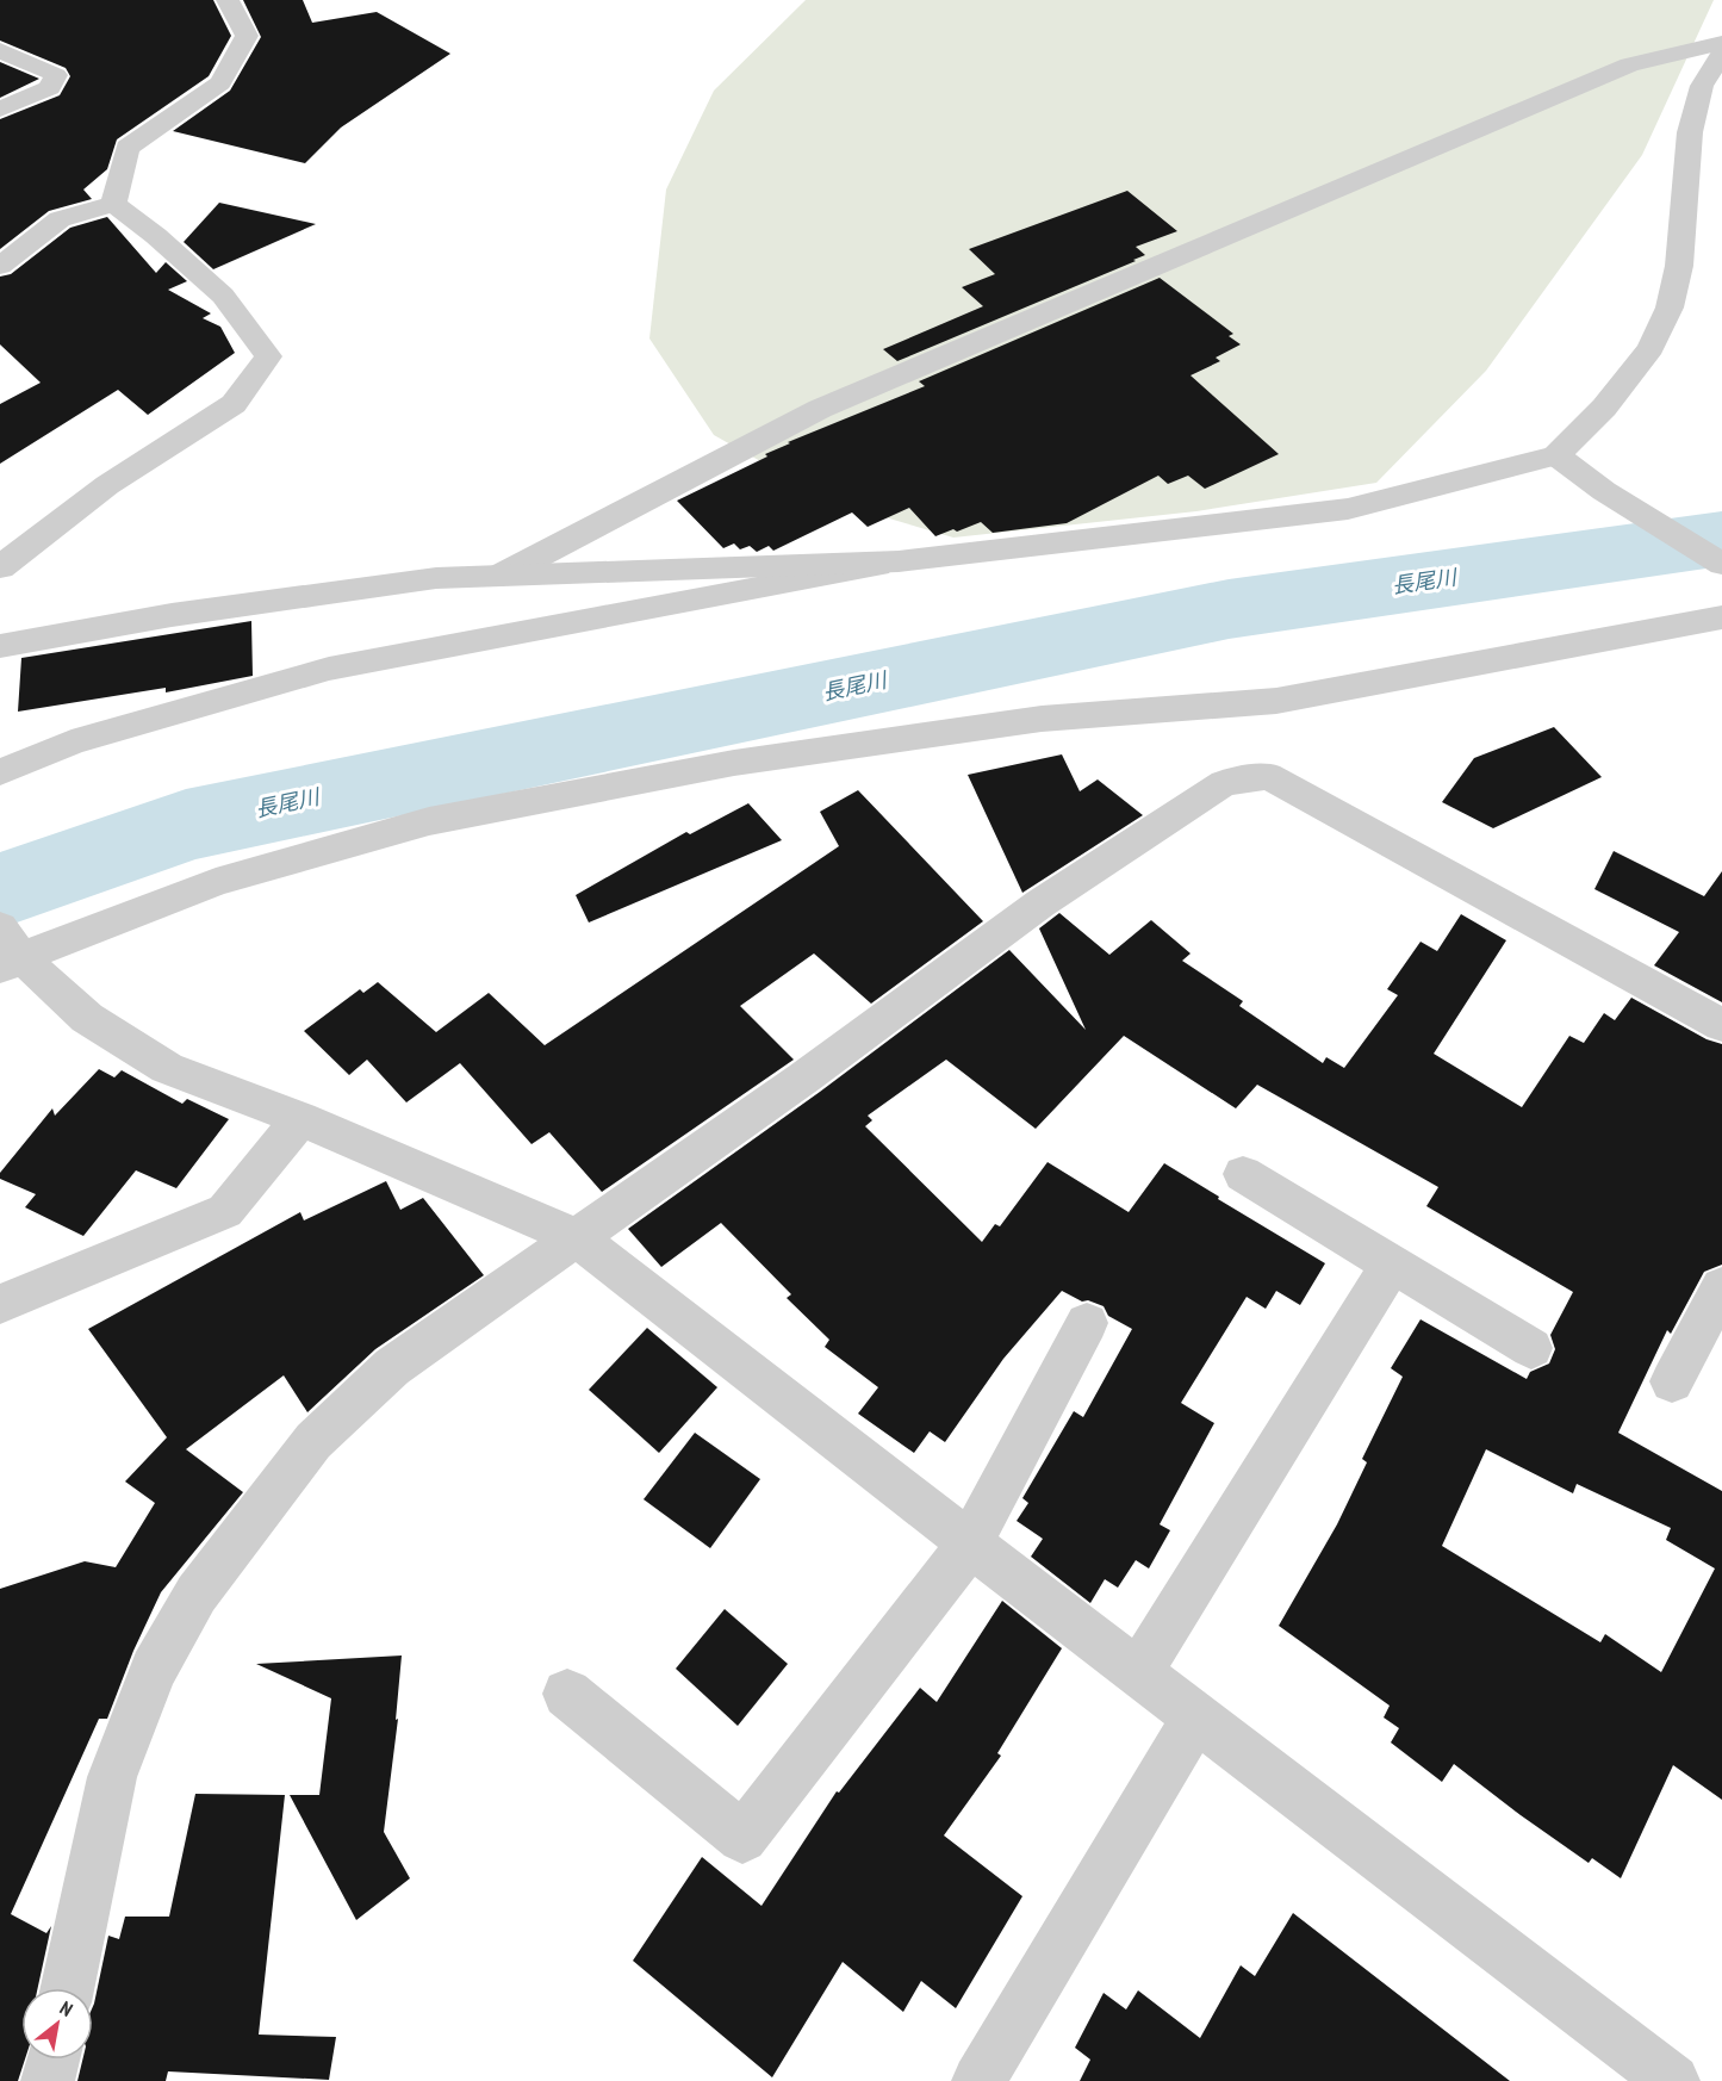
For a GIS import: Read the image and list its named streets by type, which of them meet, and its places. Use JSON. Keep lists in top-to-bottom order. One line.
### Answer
{"water":["長尾川"],"north":"top right"}
